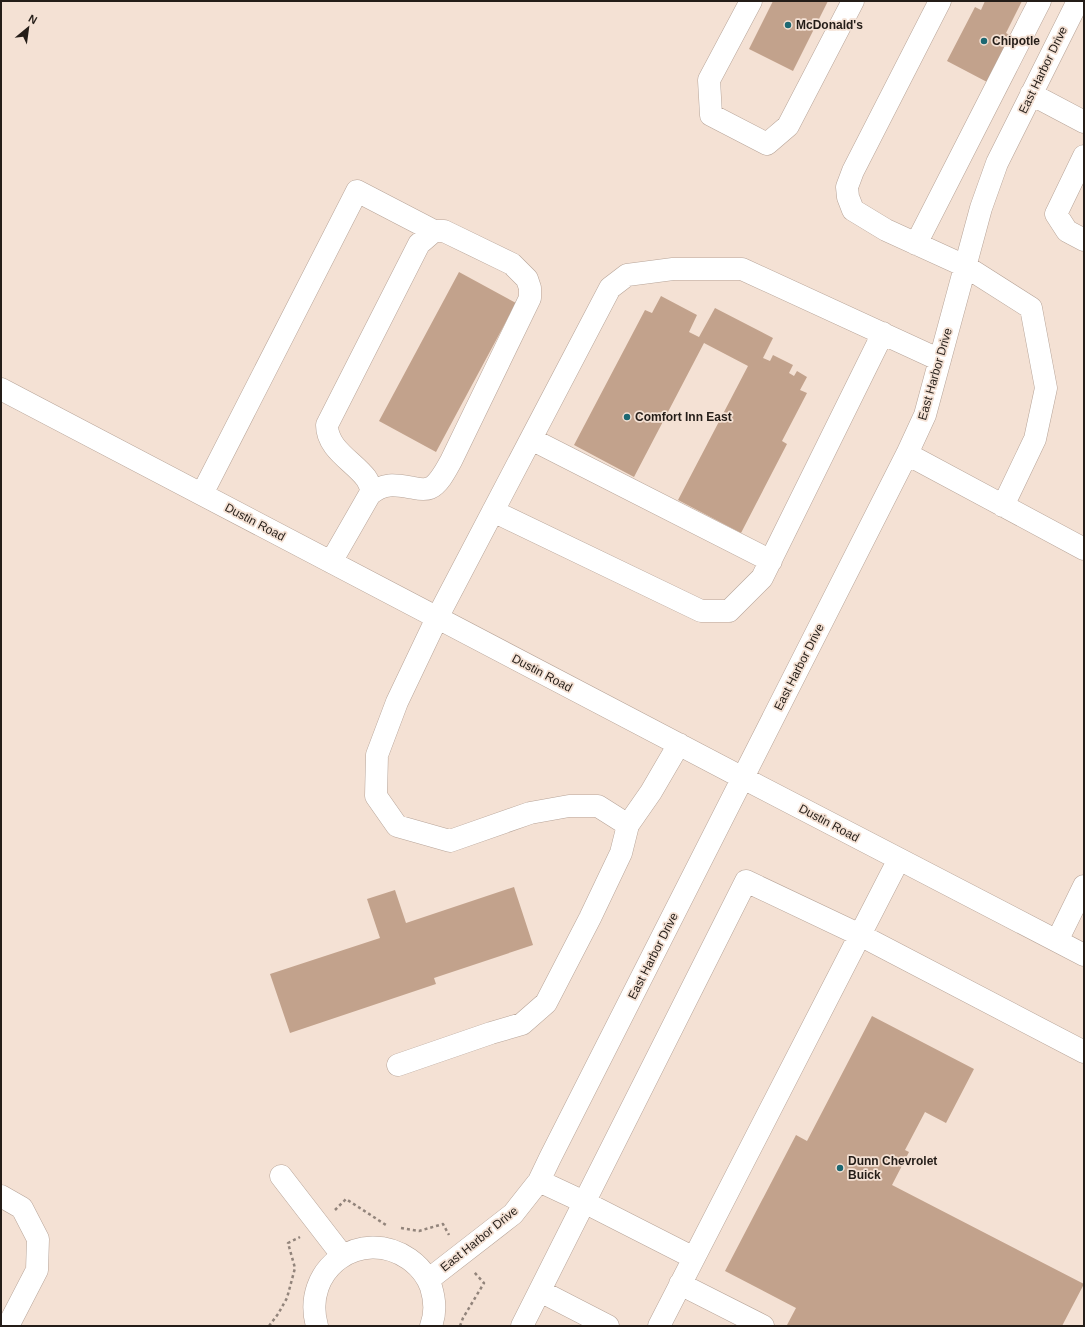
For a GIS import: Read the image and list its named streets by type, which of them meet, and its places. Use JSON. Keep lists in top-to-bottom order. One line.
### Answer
{"streets":{"street":["East Harbor Drive","Dustin Road"]},"crossings":[["East Harbor Drive","Dustin Road"]],"places":["McDonald's","Chipotle","Comfort Inn East","Dunn Chevrolet Buick"],"north":"top right"}
